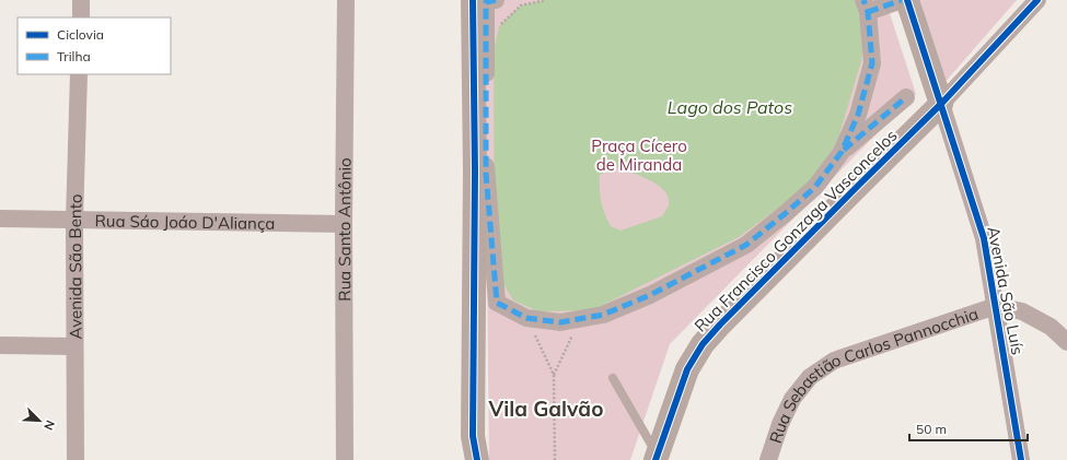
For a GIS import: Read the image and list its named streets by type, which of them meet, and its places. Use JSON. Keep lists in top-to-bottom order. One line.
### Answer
{"streets":{"street":["Rua Sáo Joáo D'Aliança","Rua Santo Antônio","Rua Francisco Gonzaga Vasconcelos","Avenida São Bento","Avenida São Luís","Rua Sebastião Carlos Pannocchia"]},"crossings":[["Rua Sáo Joáo D'Aliança","Rua Santo Antônio"],["Rua Sáo Joáo D'Aliança","Avenida São Bento"],["Rua Francisco Gonzaga Vasconcelos","Avenida São Luís"],["Avenida São Luís","Rua Sebastião Carlos Pannocchia"]],"districts":["Vila Galvão"],"water":["Lago dos Patos"],"parks":["Praça Cícero de Miranda"],"legend":["Ciclovia","Trilha"],"scale_bar":"50 m","north":"bottom right"}
